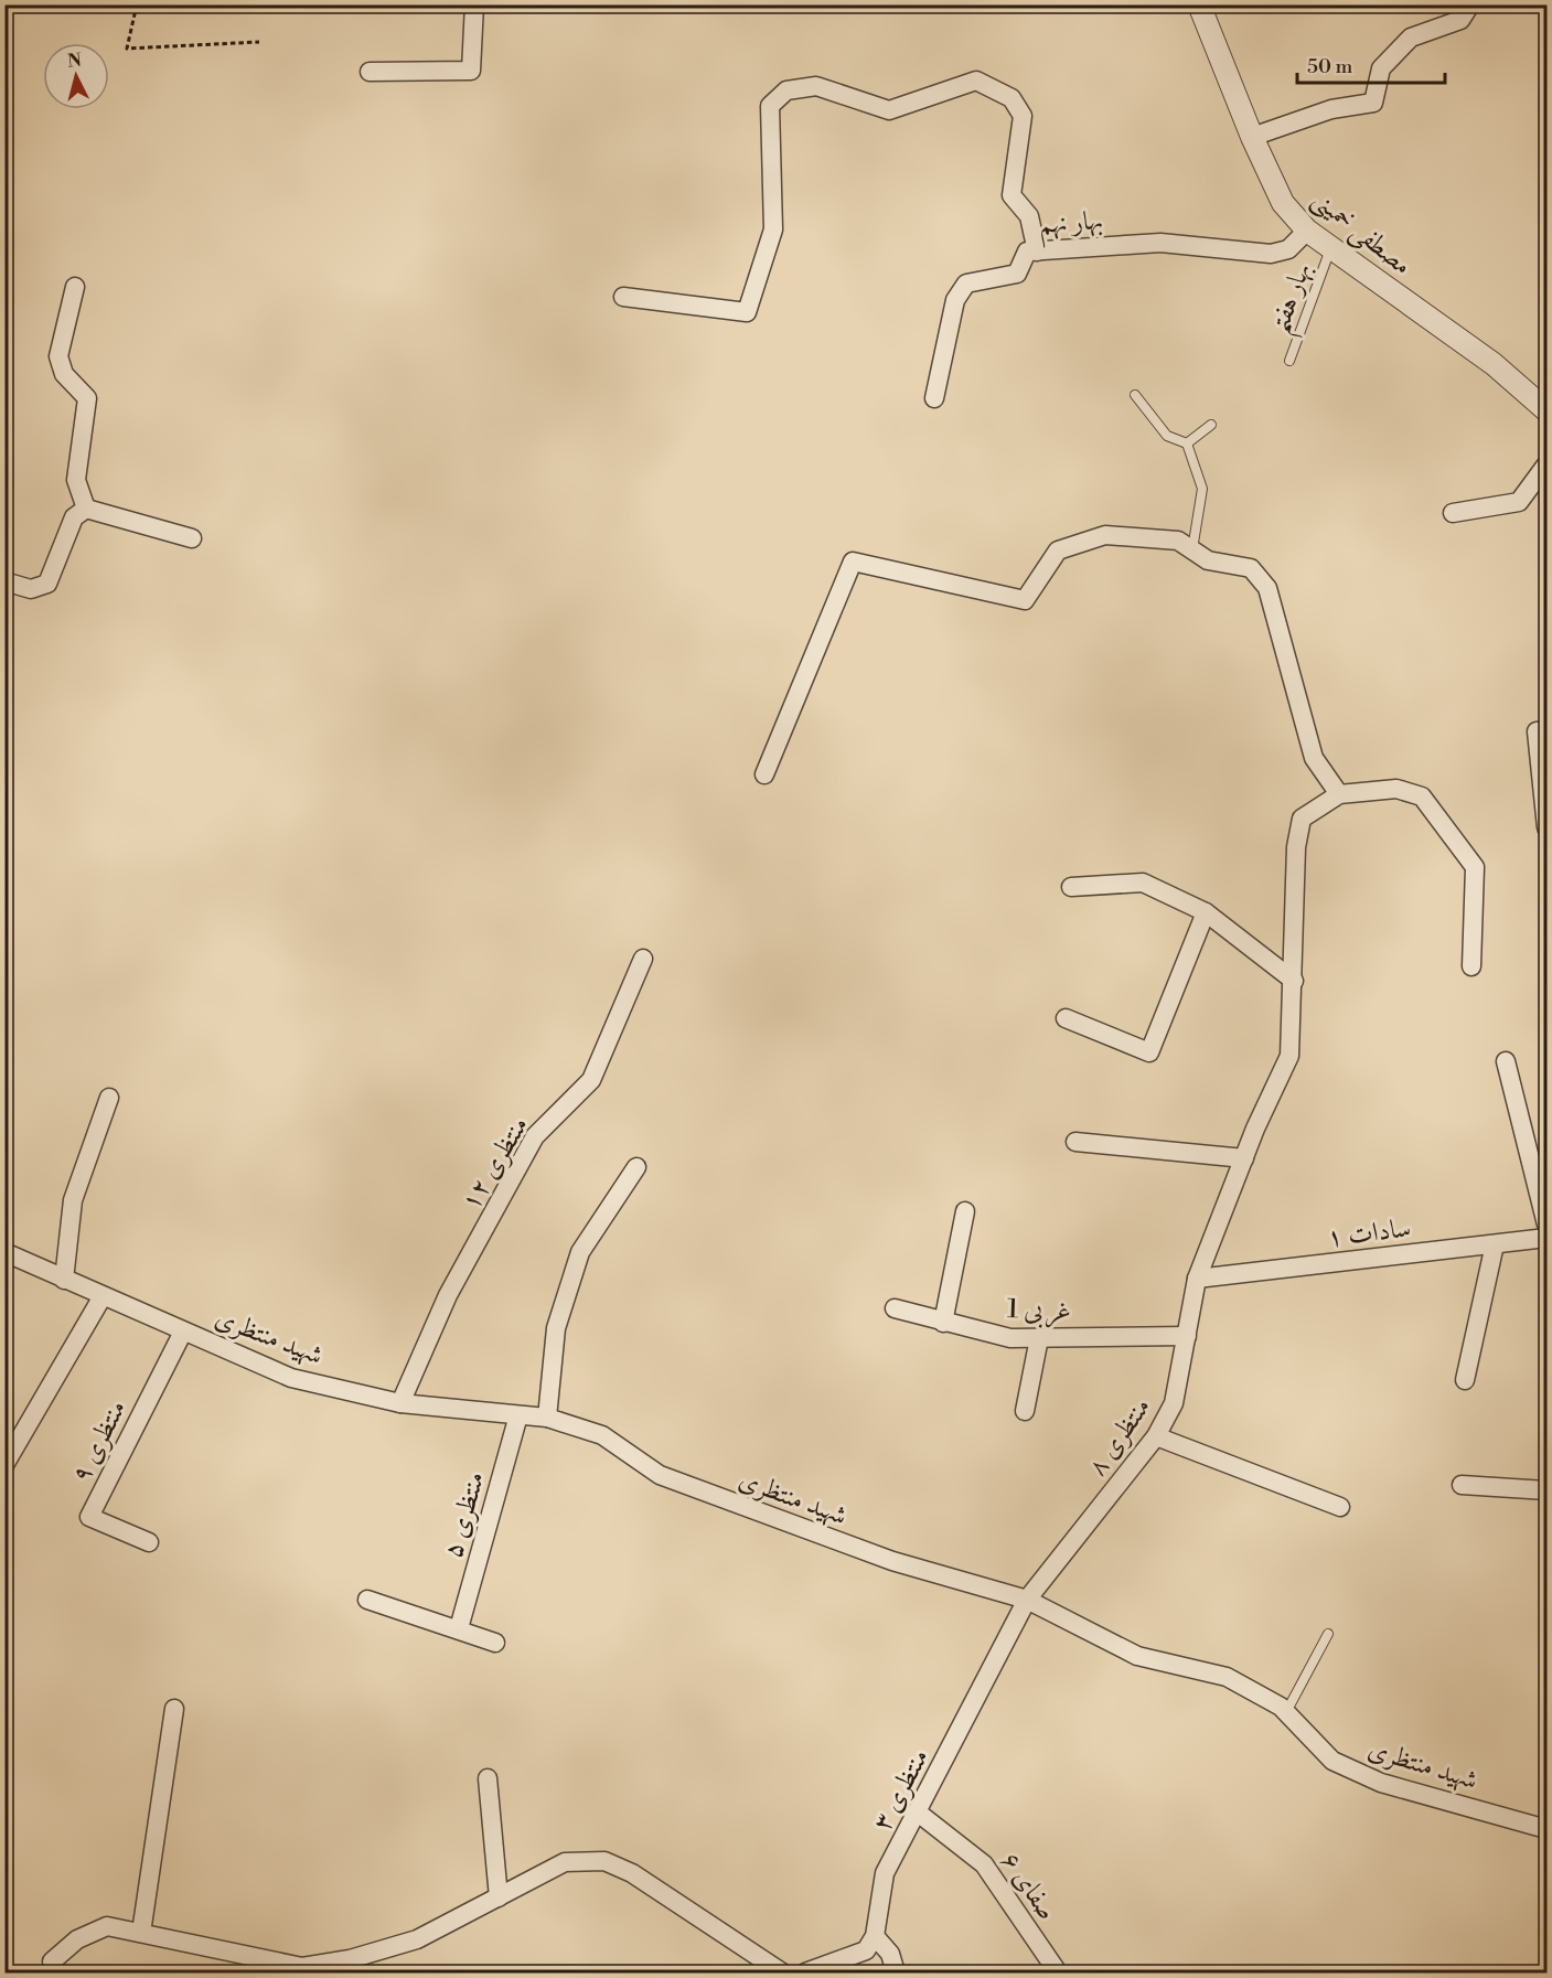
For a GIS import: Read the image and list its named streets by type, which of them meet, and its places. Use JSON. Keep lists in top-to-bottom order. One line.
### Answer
{"streets":{"street":["بهار نهم","مصطفی خمینی","منتظری ۱۲","سادات ۱","غربی 1","شهید منتظری","منتظری ۸","منتظری ۹","منتظری ۵","منتظری ۳","صفای ۶"],"lane":["بهار هفتم"]},"crossings":[["بهار نهم","مصطفی خمینی"],["مصطفی خمینی","بهار هفتم"],["منتظری ۱۲","شهید منتظری"],["سادات ۱","منتظری ۸"],["غربی 1","منتظری ۸"],["شهید منتظری","منتظری ۸"],["شهید منتظری","منتظری ۹"],["شهید منتظری","منتظری ۵"],["شهید منتظری","منتظری ۳"],["منتظری ۸","منتظری ۳"],["منتظری ۳","صفای ۶"]],"scale_bar":"50 m","north":"top"}
